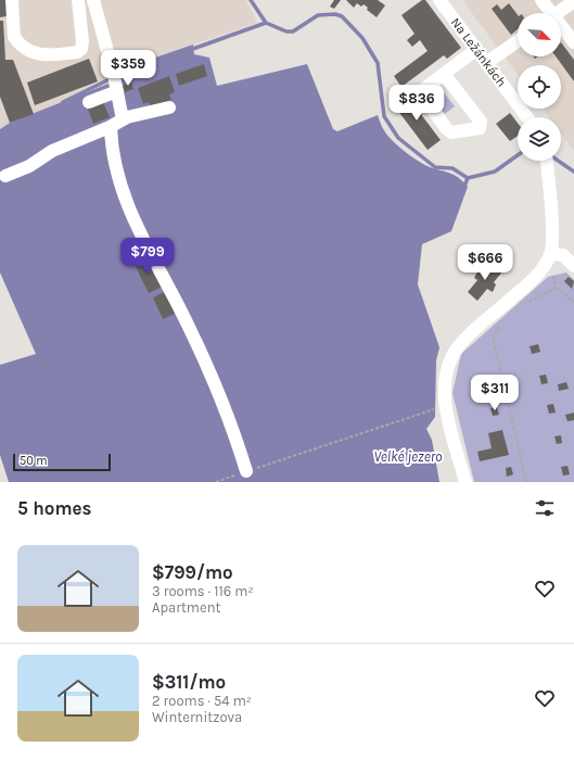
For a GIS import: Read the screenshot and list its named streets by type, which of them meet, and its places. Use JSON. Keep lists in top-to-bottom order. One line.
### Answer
{"streets":{"street":["Na Ležánkách"]},"water":["Velké jezero"],"scale_bar":"50 m","north":"bottom right","page":{"price":["$359","$836","$799","$666","$311"],"scale":"50 m","heading":"5 homes","list":[{"name":"$799/mo","note":"3 rooms · 116 m² · Apartment"},{"name":"$311/mo","note":"2 rooms · 54 m² · Winternitzova"}]}}
